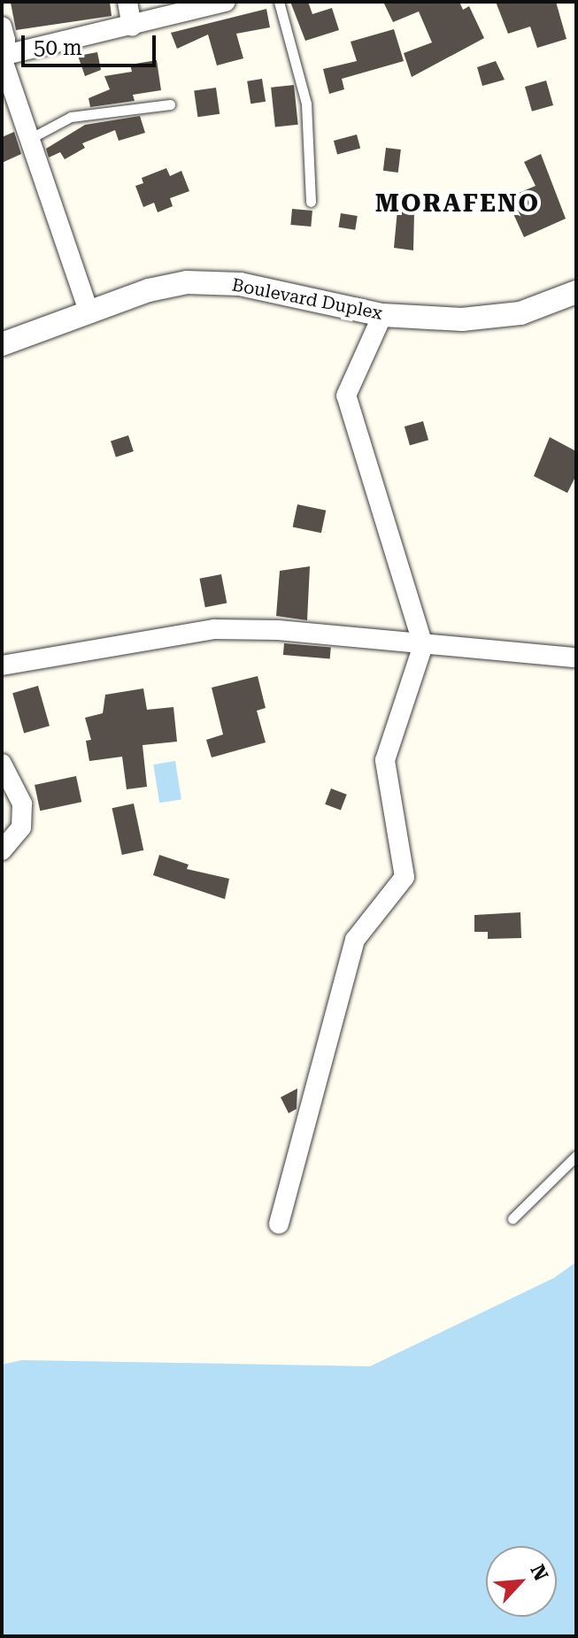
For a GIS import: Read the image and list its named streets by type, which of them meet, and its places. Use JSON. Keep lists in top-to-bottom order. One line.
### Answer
{"streets":{"street":["Boulevard Duplex"]},"districts":["MORAFENO"],"scale_bar":"50 m","north":"top right"}
